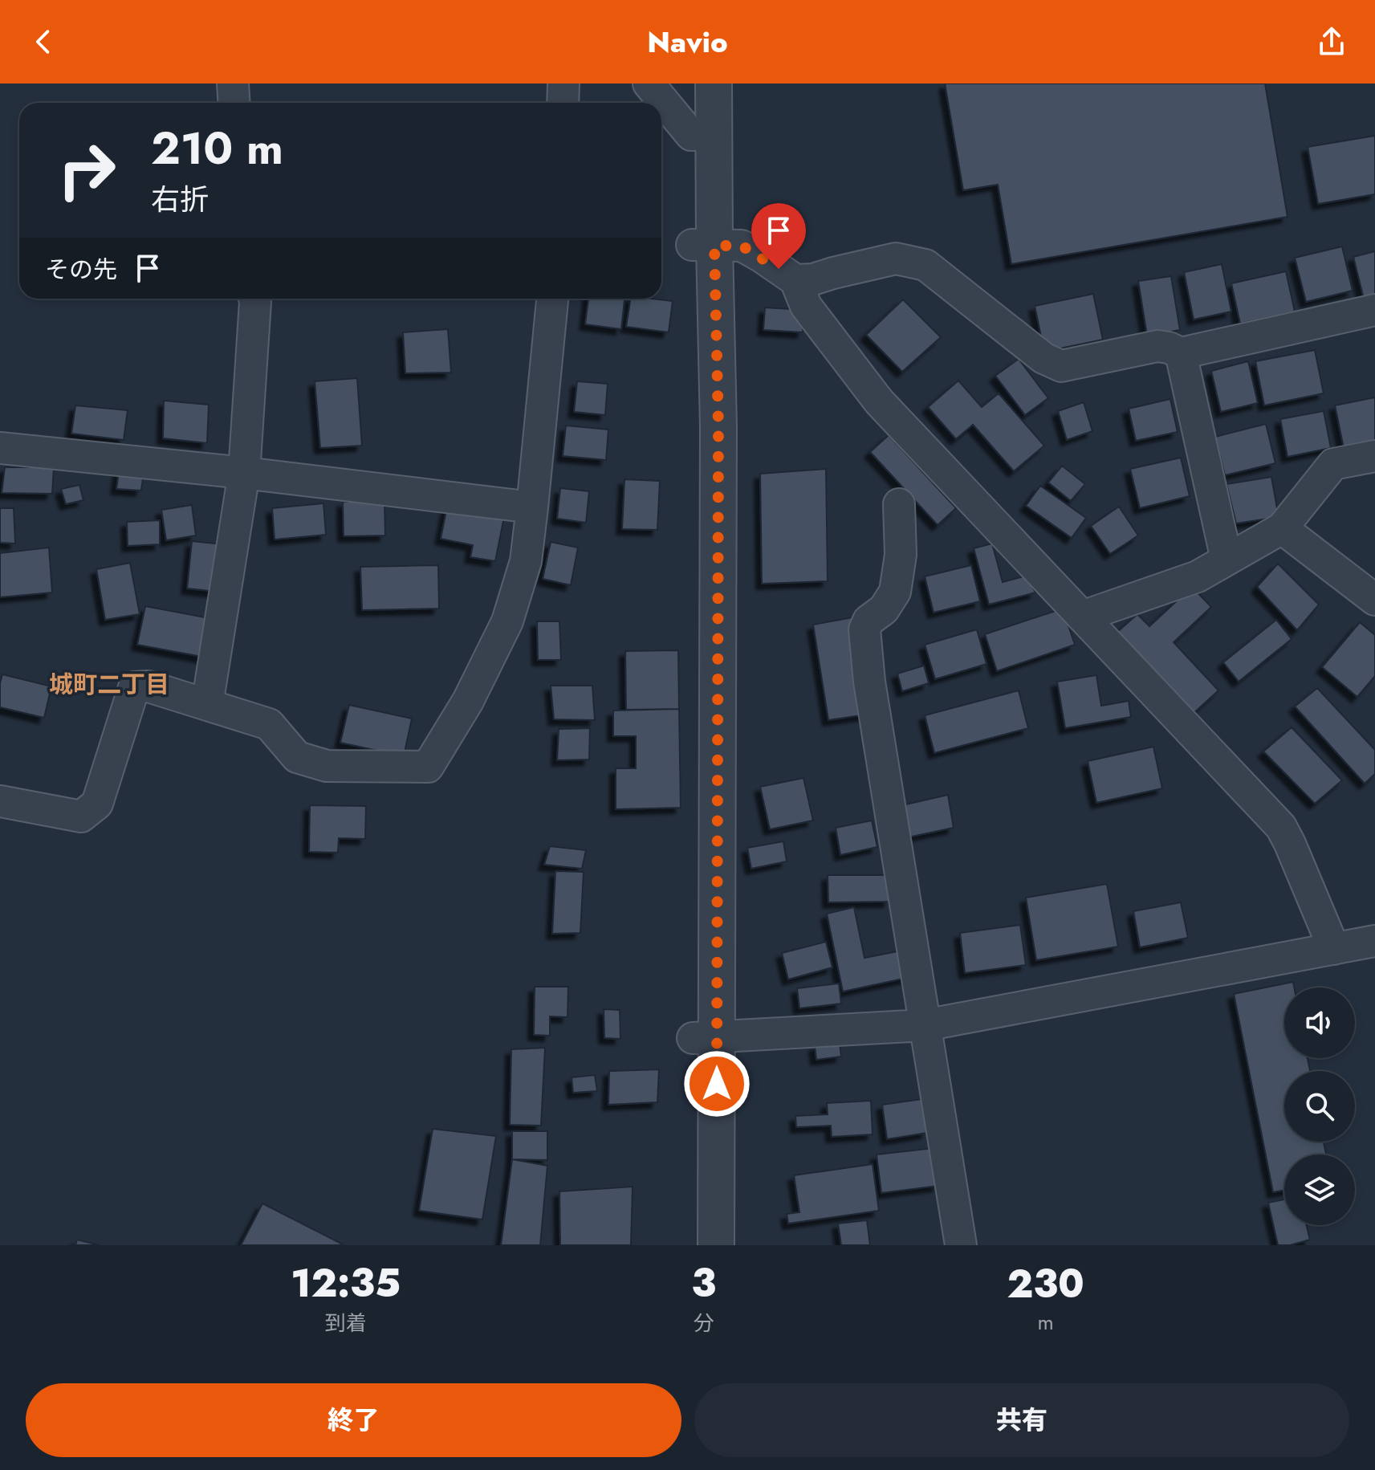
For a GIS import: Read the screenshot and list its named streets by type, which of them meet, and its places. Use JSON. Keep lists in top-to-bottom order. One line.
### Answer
{"districts":["城町二丁目"],"page":{"header":"Navio","turn":["210 m","右折"],"then":"その先","eta":["12:35","到着","3","分","230","m"],"buttons":["終了","共有"]}}
